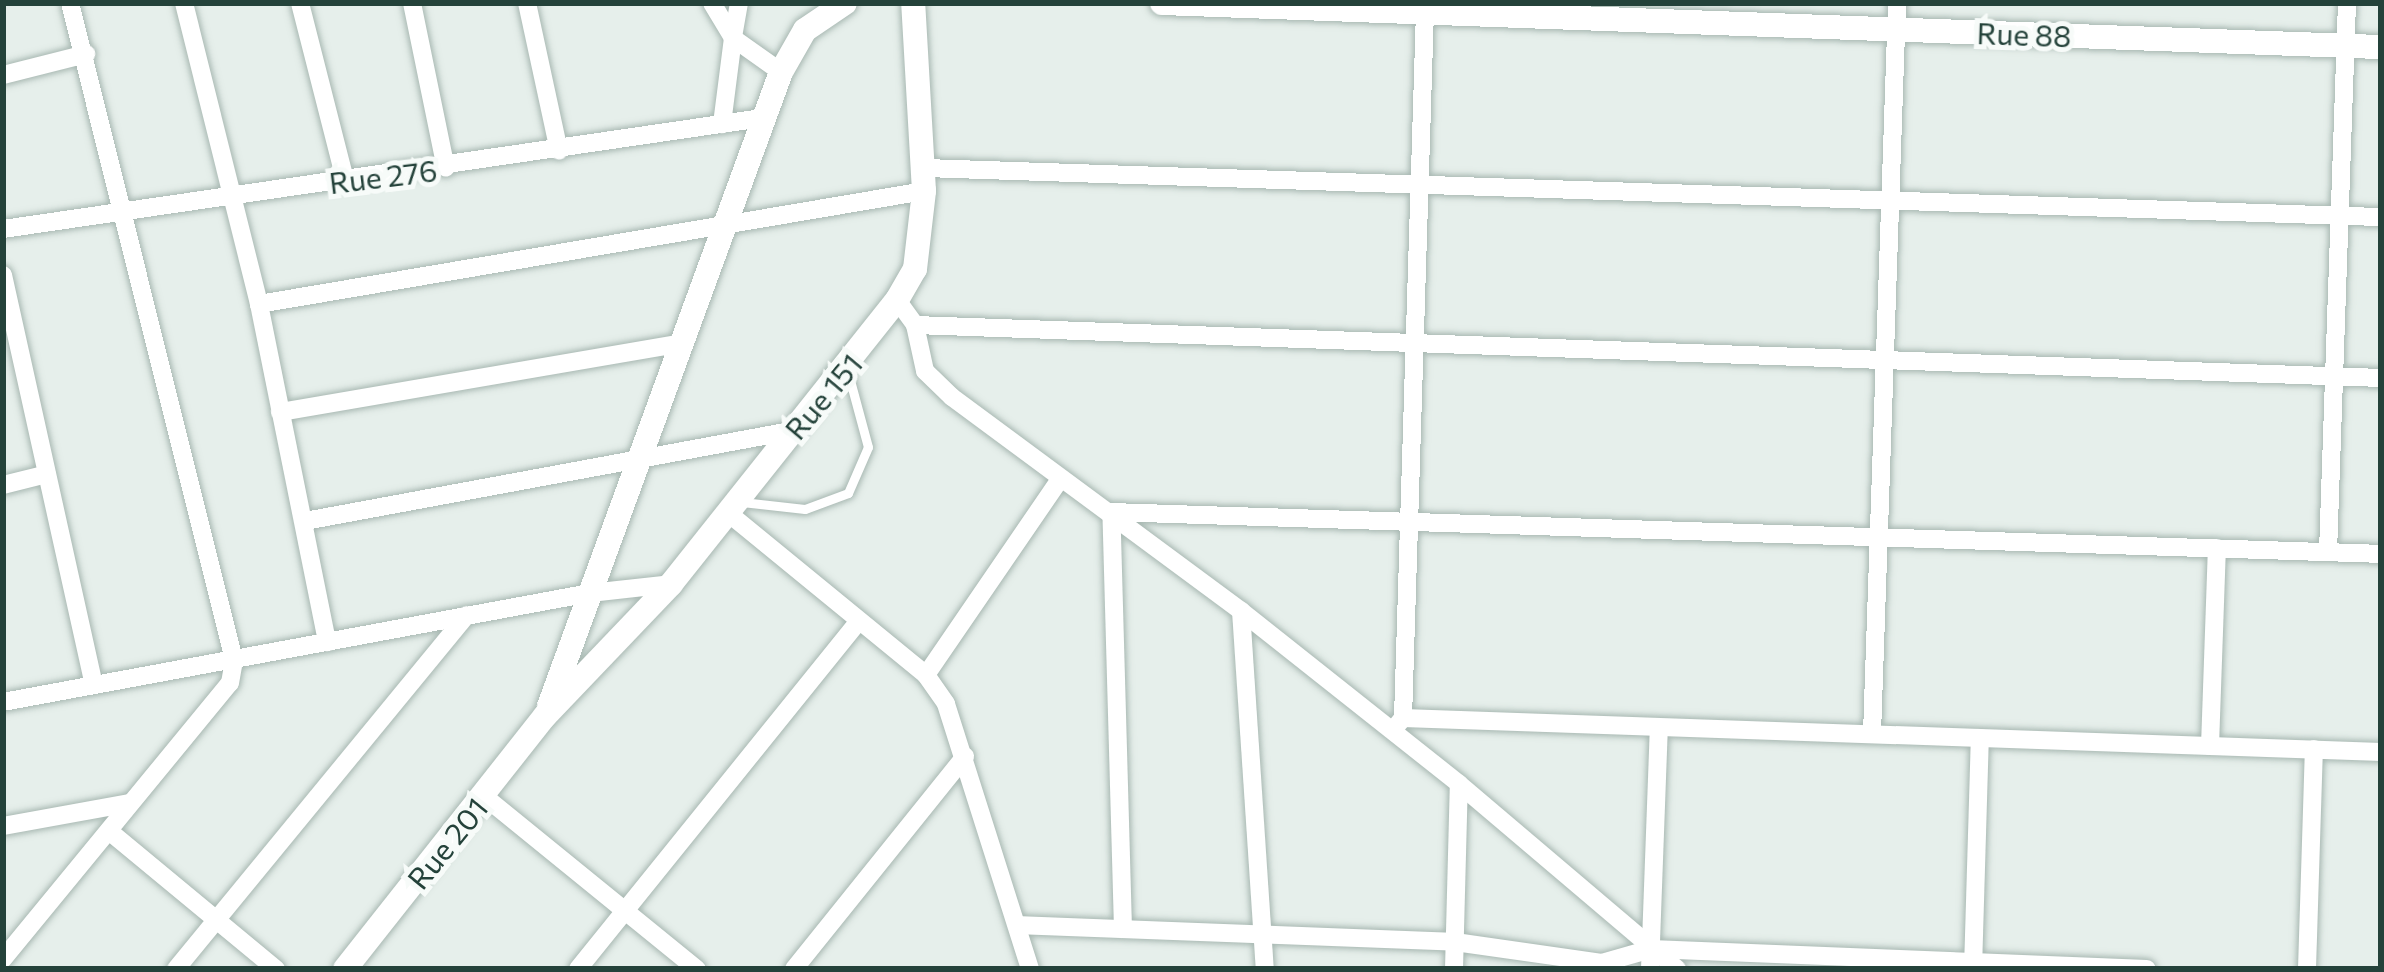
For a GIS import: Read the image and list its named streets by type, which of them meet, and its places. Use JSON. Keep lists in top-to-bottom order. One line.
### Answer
{"streets":{"main road":["Rue 88","Rue 151","Rue 201"],"street":["Rue 276"]},"crossings":[["Rue 151","Rue 201"]]}
